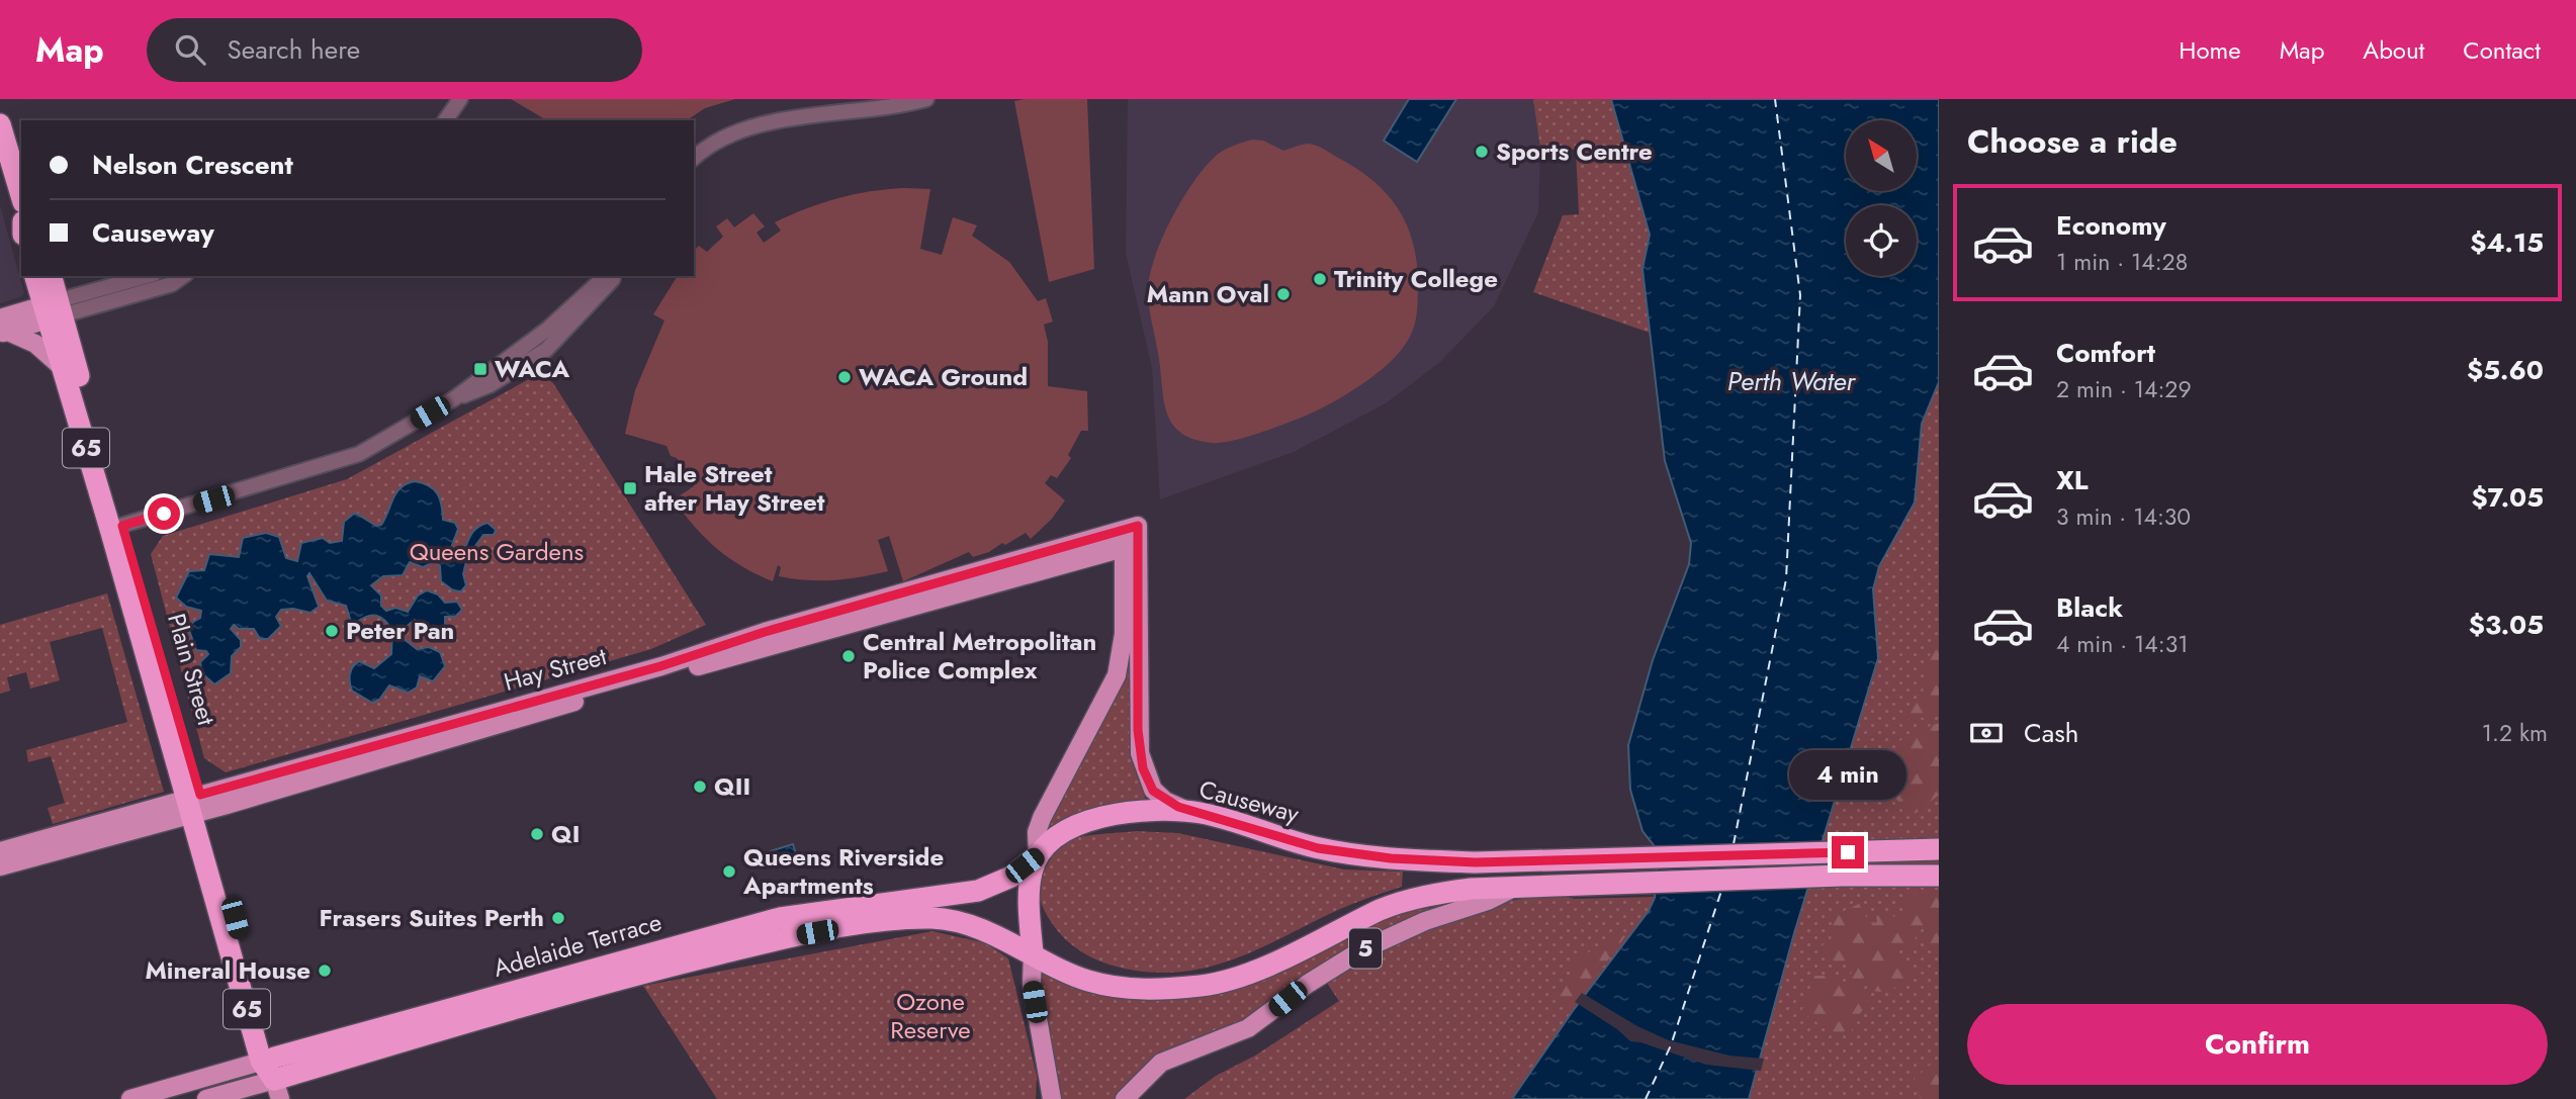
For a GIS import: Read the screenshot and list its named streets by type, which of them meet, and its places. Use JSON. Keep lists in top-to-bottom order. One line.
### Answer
{"streets":{"highway":["65","Plain Street","Causeway","Adelaide Terrace","5"],"main road":["Hay Street"]},"crossings":[["Plain Street","Hay Street"],["Plain Street","Adelaide Terrace"],["Causeway","Adelaide Terrace"]],"water":["Perth Water"],"parks":["Queens Gardens","Ozone Reserve"],"places":{"other":["Sports Centre","Trinity College","Mann Oval","WACA Ground","Peter Pan","Central Metropolitan Police Complex","QII","QI","Queens Riverside Apartments","Frasers Suites Perth","Mineral House"],"transit":["WACA","Hale Street after Hay Street"]},"north":"top left","page":{"header":"Map","search":"Search here","nav":["Home","Map","About","Contact"],"heading":"Choose a ride","banner":["Nelson Crescent","Causeway"],"list":[{"name":"Economy","note":"1 min · 14:28","value":"$4.15"},{"name":"Comfort","note":"2 min · 14:29","value":"$5.60"},{"name":"XL","note":"3 min · 14:30","value":"$7.05"},{"name":"Black","note":"4 min · 14:31","value":"$3.05"}],"pay":["Cash","1.2 km"],"bubble":"4 min","buttons":"Confirm"}}
